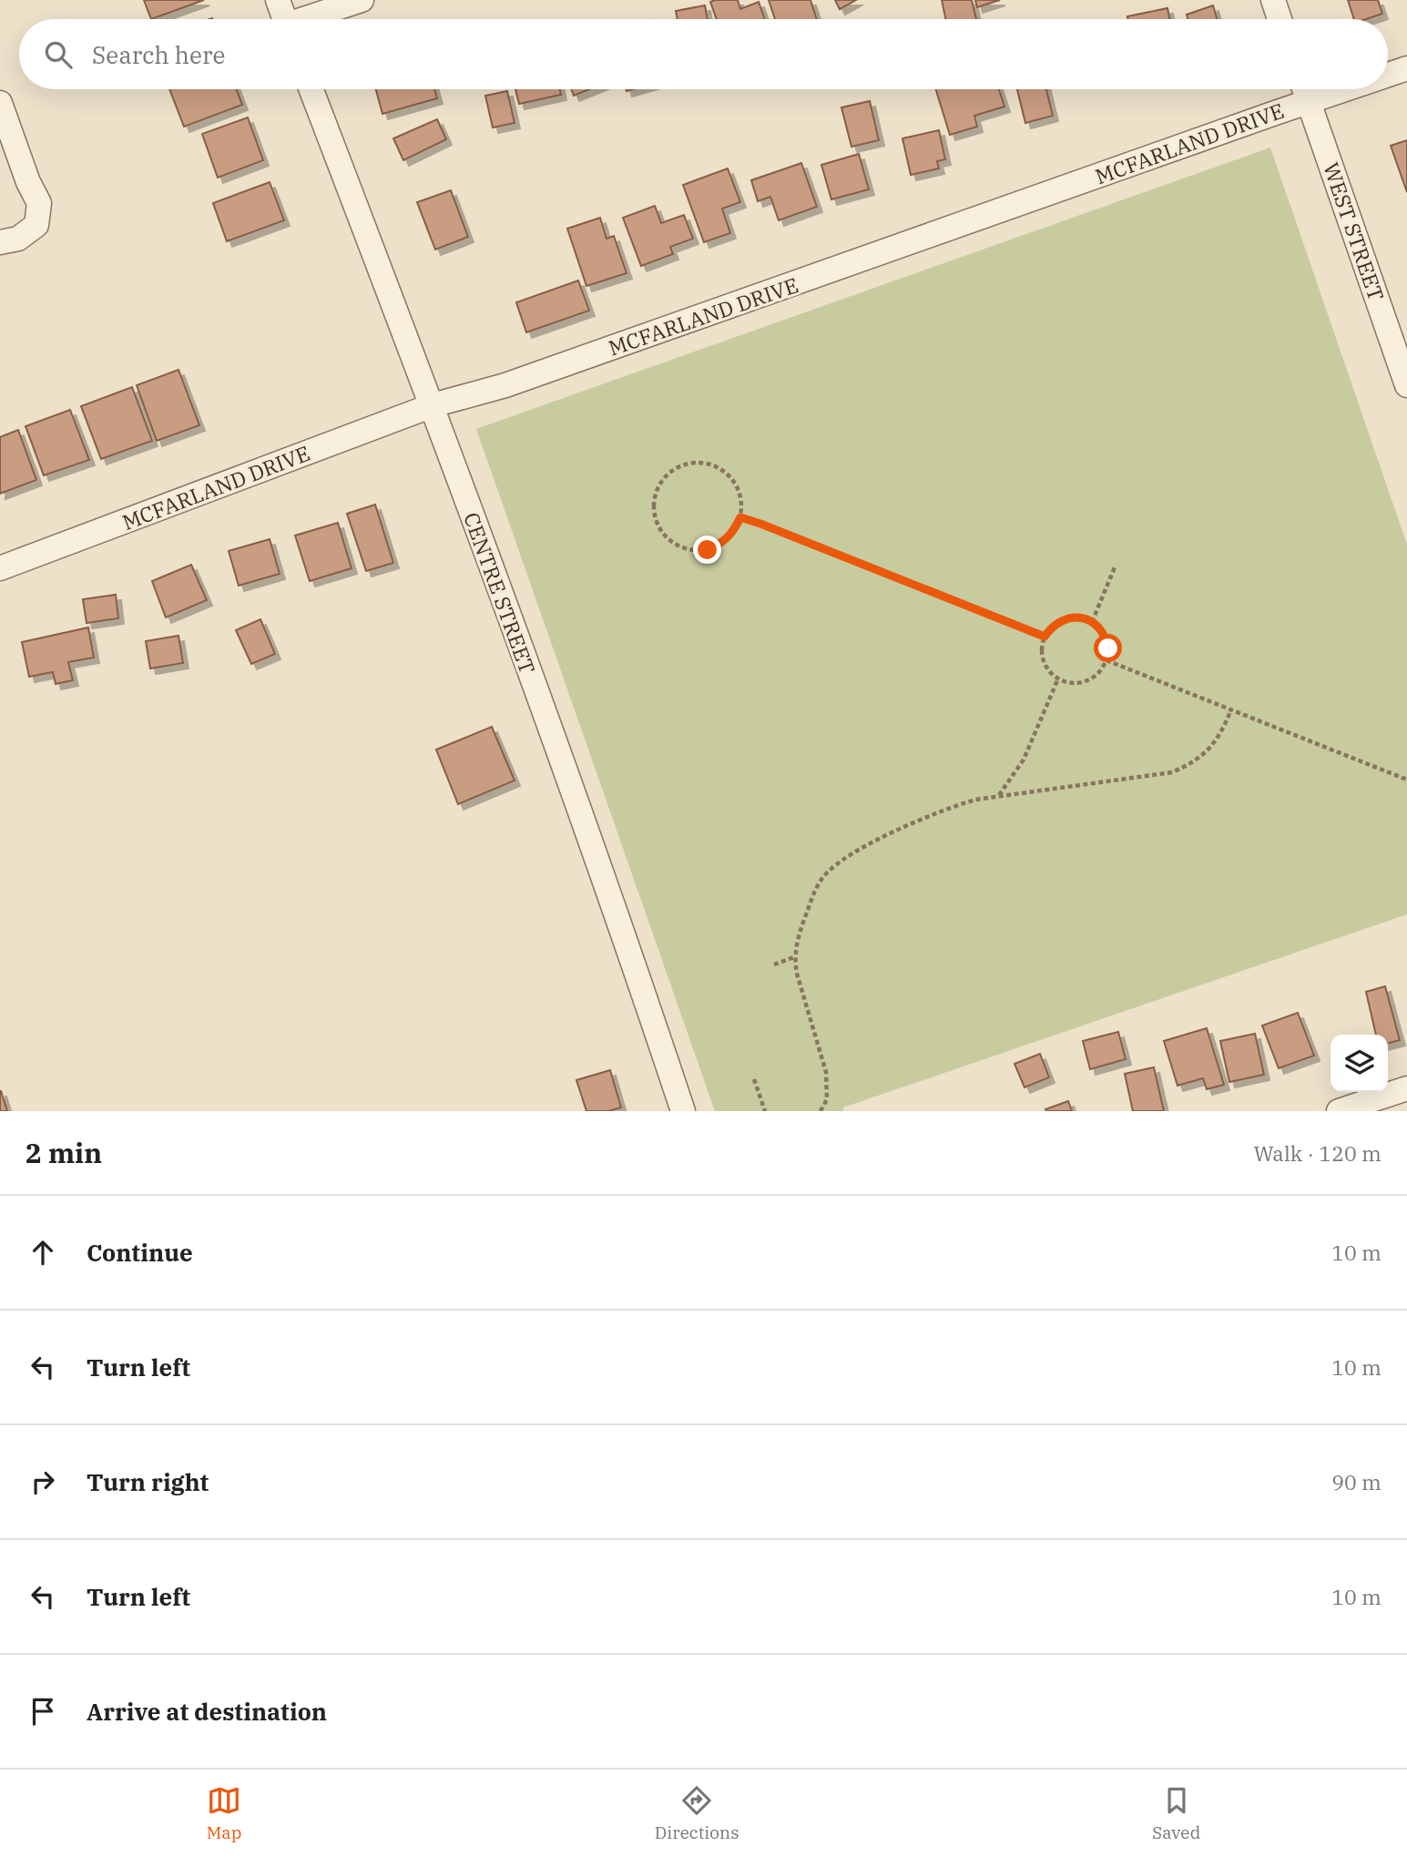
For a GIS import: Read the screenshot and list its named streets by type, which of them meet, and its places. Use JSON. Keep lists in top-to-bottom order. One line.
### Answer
{"streets":{"street":["MCFARLAND DRIVE","WEST STREET","CENTRE STREET"]},"crossings":[["MCFARLAND DRIVE","WEST STREET"],["MCFARLAND DRIVE","CENTRE STREET"]],"page":{"search":"Search here","heading":["2 min","Walk · 120 m"],"list":[["Continue","10 m"],["Turn left","10 m"],["Turn right","90 m"],["Turn left","10 m"],"Arrive at destination"],"nav":["Map","Directions","Saved"]}}
